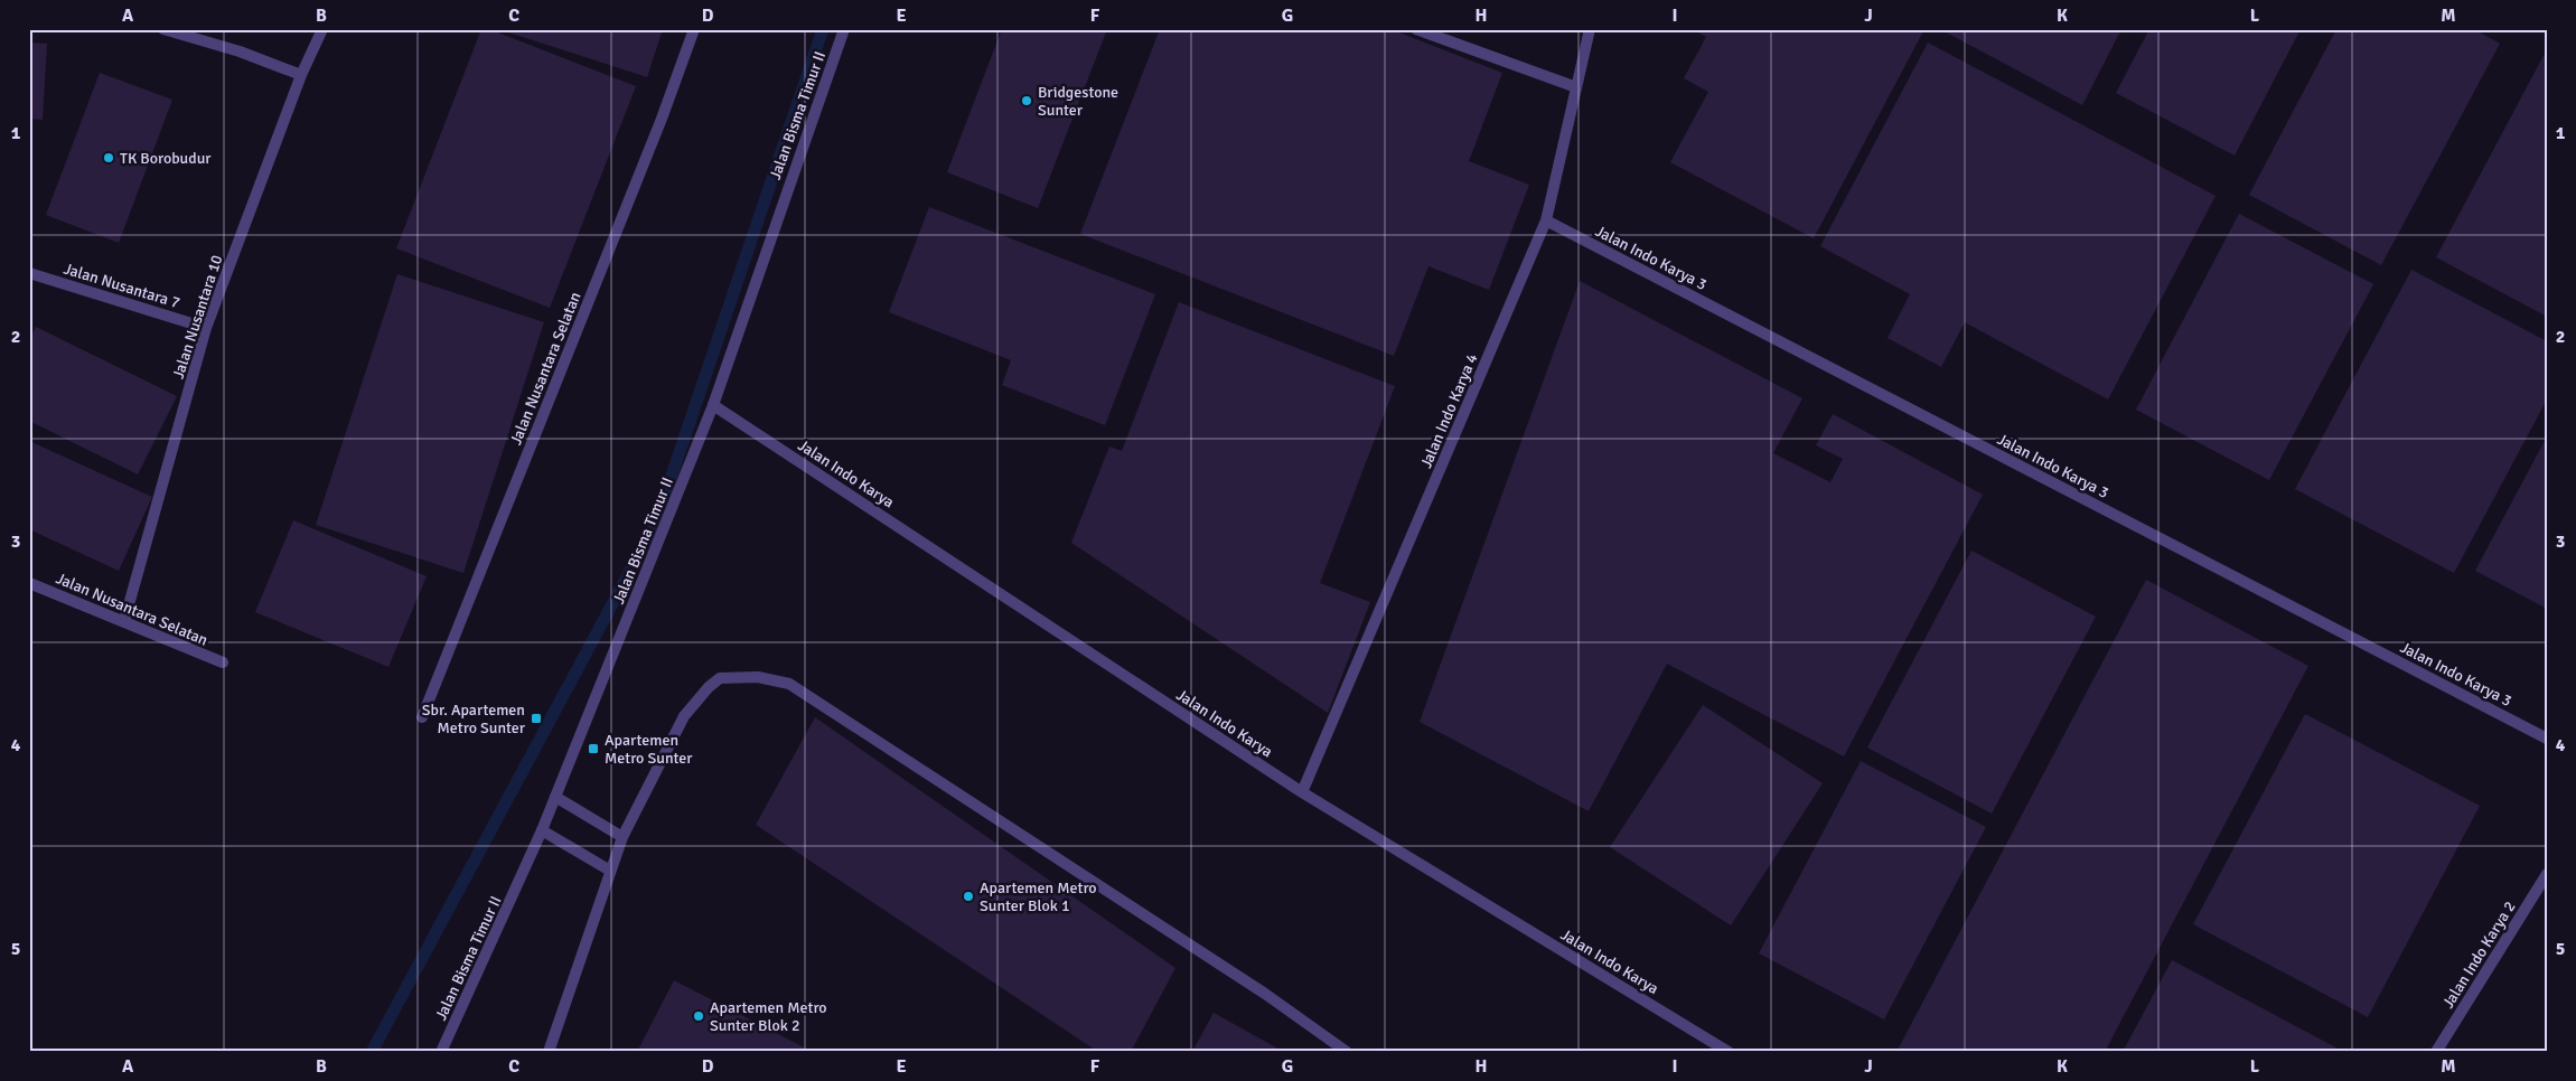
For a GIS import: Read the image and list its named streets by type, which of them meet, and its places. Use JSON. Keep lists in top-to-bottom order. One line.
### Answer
{"streets":{"street":["Jalan Bisma Timur II","Jalan Indo Karya 3","Jalan Nusantara 7","Jalan Nusantara 10","Jalan Nusantara Selatan","Jalan Indo Karya 4","Jalan Indo Karya","Jalan Indo Karya 2"]},"crossings":[["Jalan Bisma Timur II","Jalan Indo Karya"],["Jalan Indo Karya 3","Jalan Indo Karya 4"],["Jalan Nusantara 7","Jalan Nusantara 10"],["Jalan Nusantara 10","Jalan Nusantara Selatan"],["Jalan Indo Karya 4","Jalan Indo Karya"]],"places":{"other":["Bridgestone Sunter","TK Borobudur","Apartemen Metro Sunter Blok 1","Apartemen Metro Sunter Blok 2"],"transit":["Sbr. Apartemen Metro Sunter","Apartemen Metro Sunter"]},"grid":{"columns":["A","B","C","D","E","F","G","H","I","J","K","L","M"],"rows":["1","2","3","4","5"]}}
